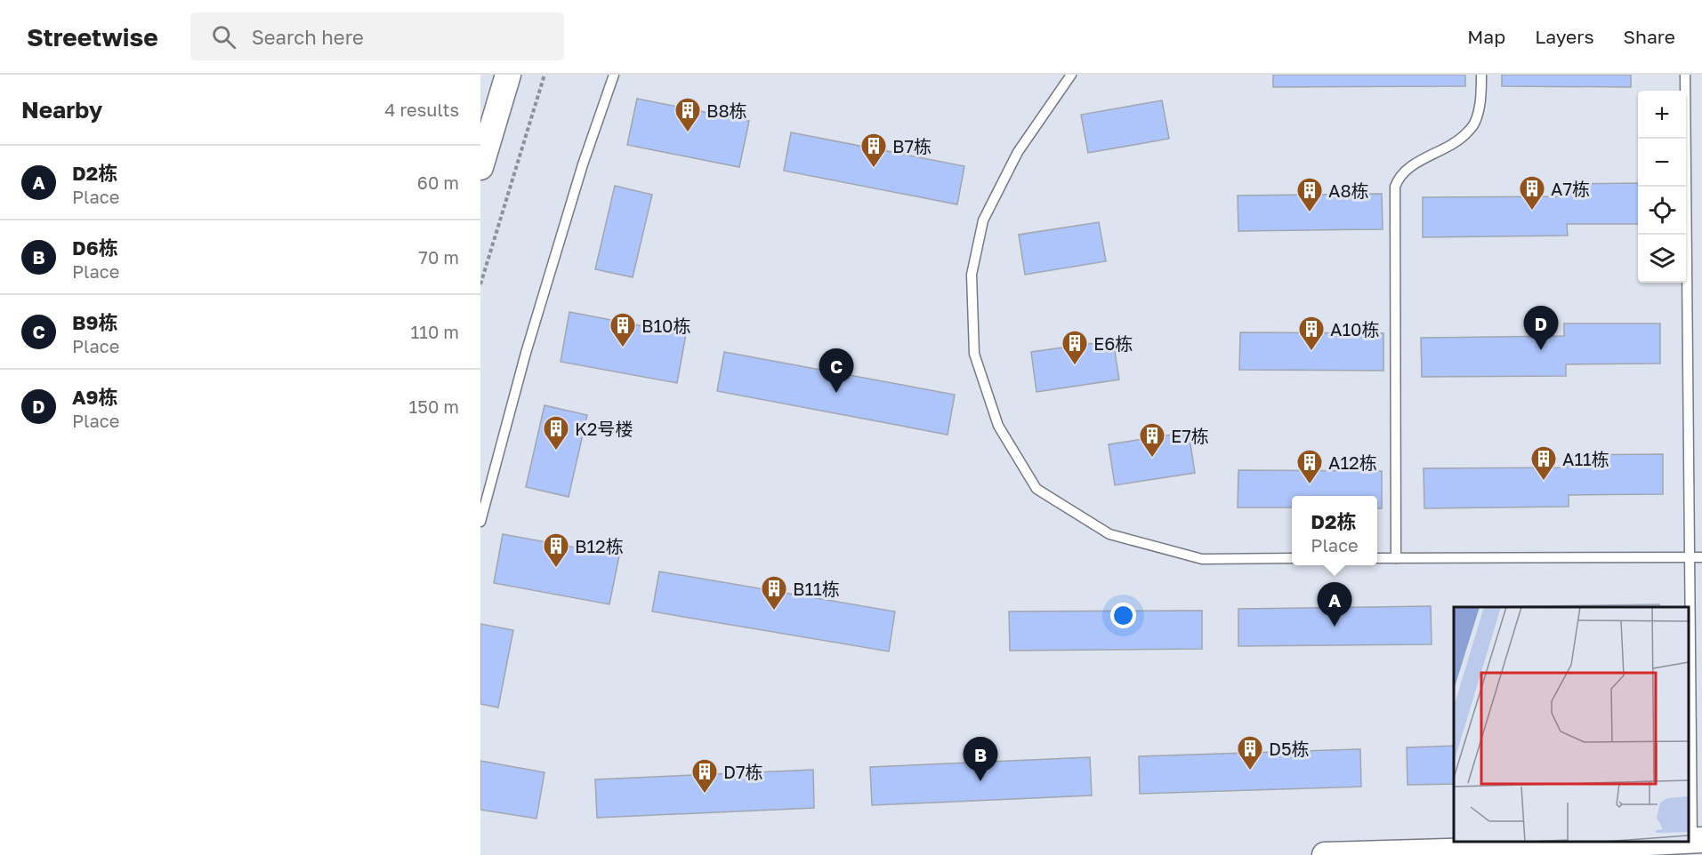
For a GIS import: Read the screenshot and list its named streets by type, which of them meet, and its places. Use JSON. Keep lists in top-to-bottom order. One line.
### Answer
{"places":{"building":["B8栋","B7栋","A7栋","A8栋","B10栋","A10栋","E6栋","K2号楼","E7栋","A11栋","A12栋","B12栋","B11栋","D5栋","D7栋"]},"page":{"header":"Streetwise","search":"Search here","nav":["Map","Layers","Share"],"heading":["Nearby","4 results"],"map_buttons":["+","−"],"list":[{"mark":"A","name":"D2栋","note":"Place","value":"60 m"},{"mark":"B","name":"D6栋","note":"Place","value":"70 m"},{"mark":"C","name":"B9栋","note":"Place","value":"110 m"},{"mark":"D","name":"A9栋","note":"Place","value":"150 m"}],"pins":["D","C","A","B"],"popup":["D2栋","Place"]}}
